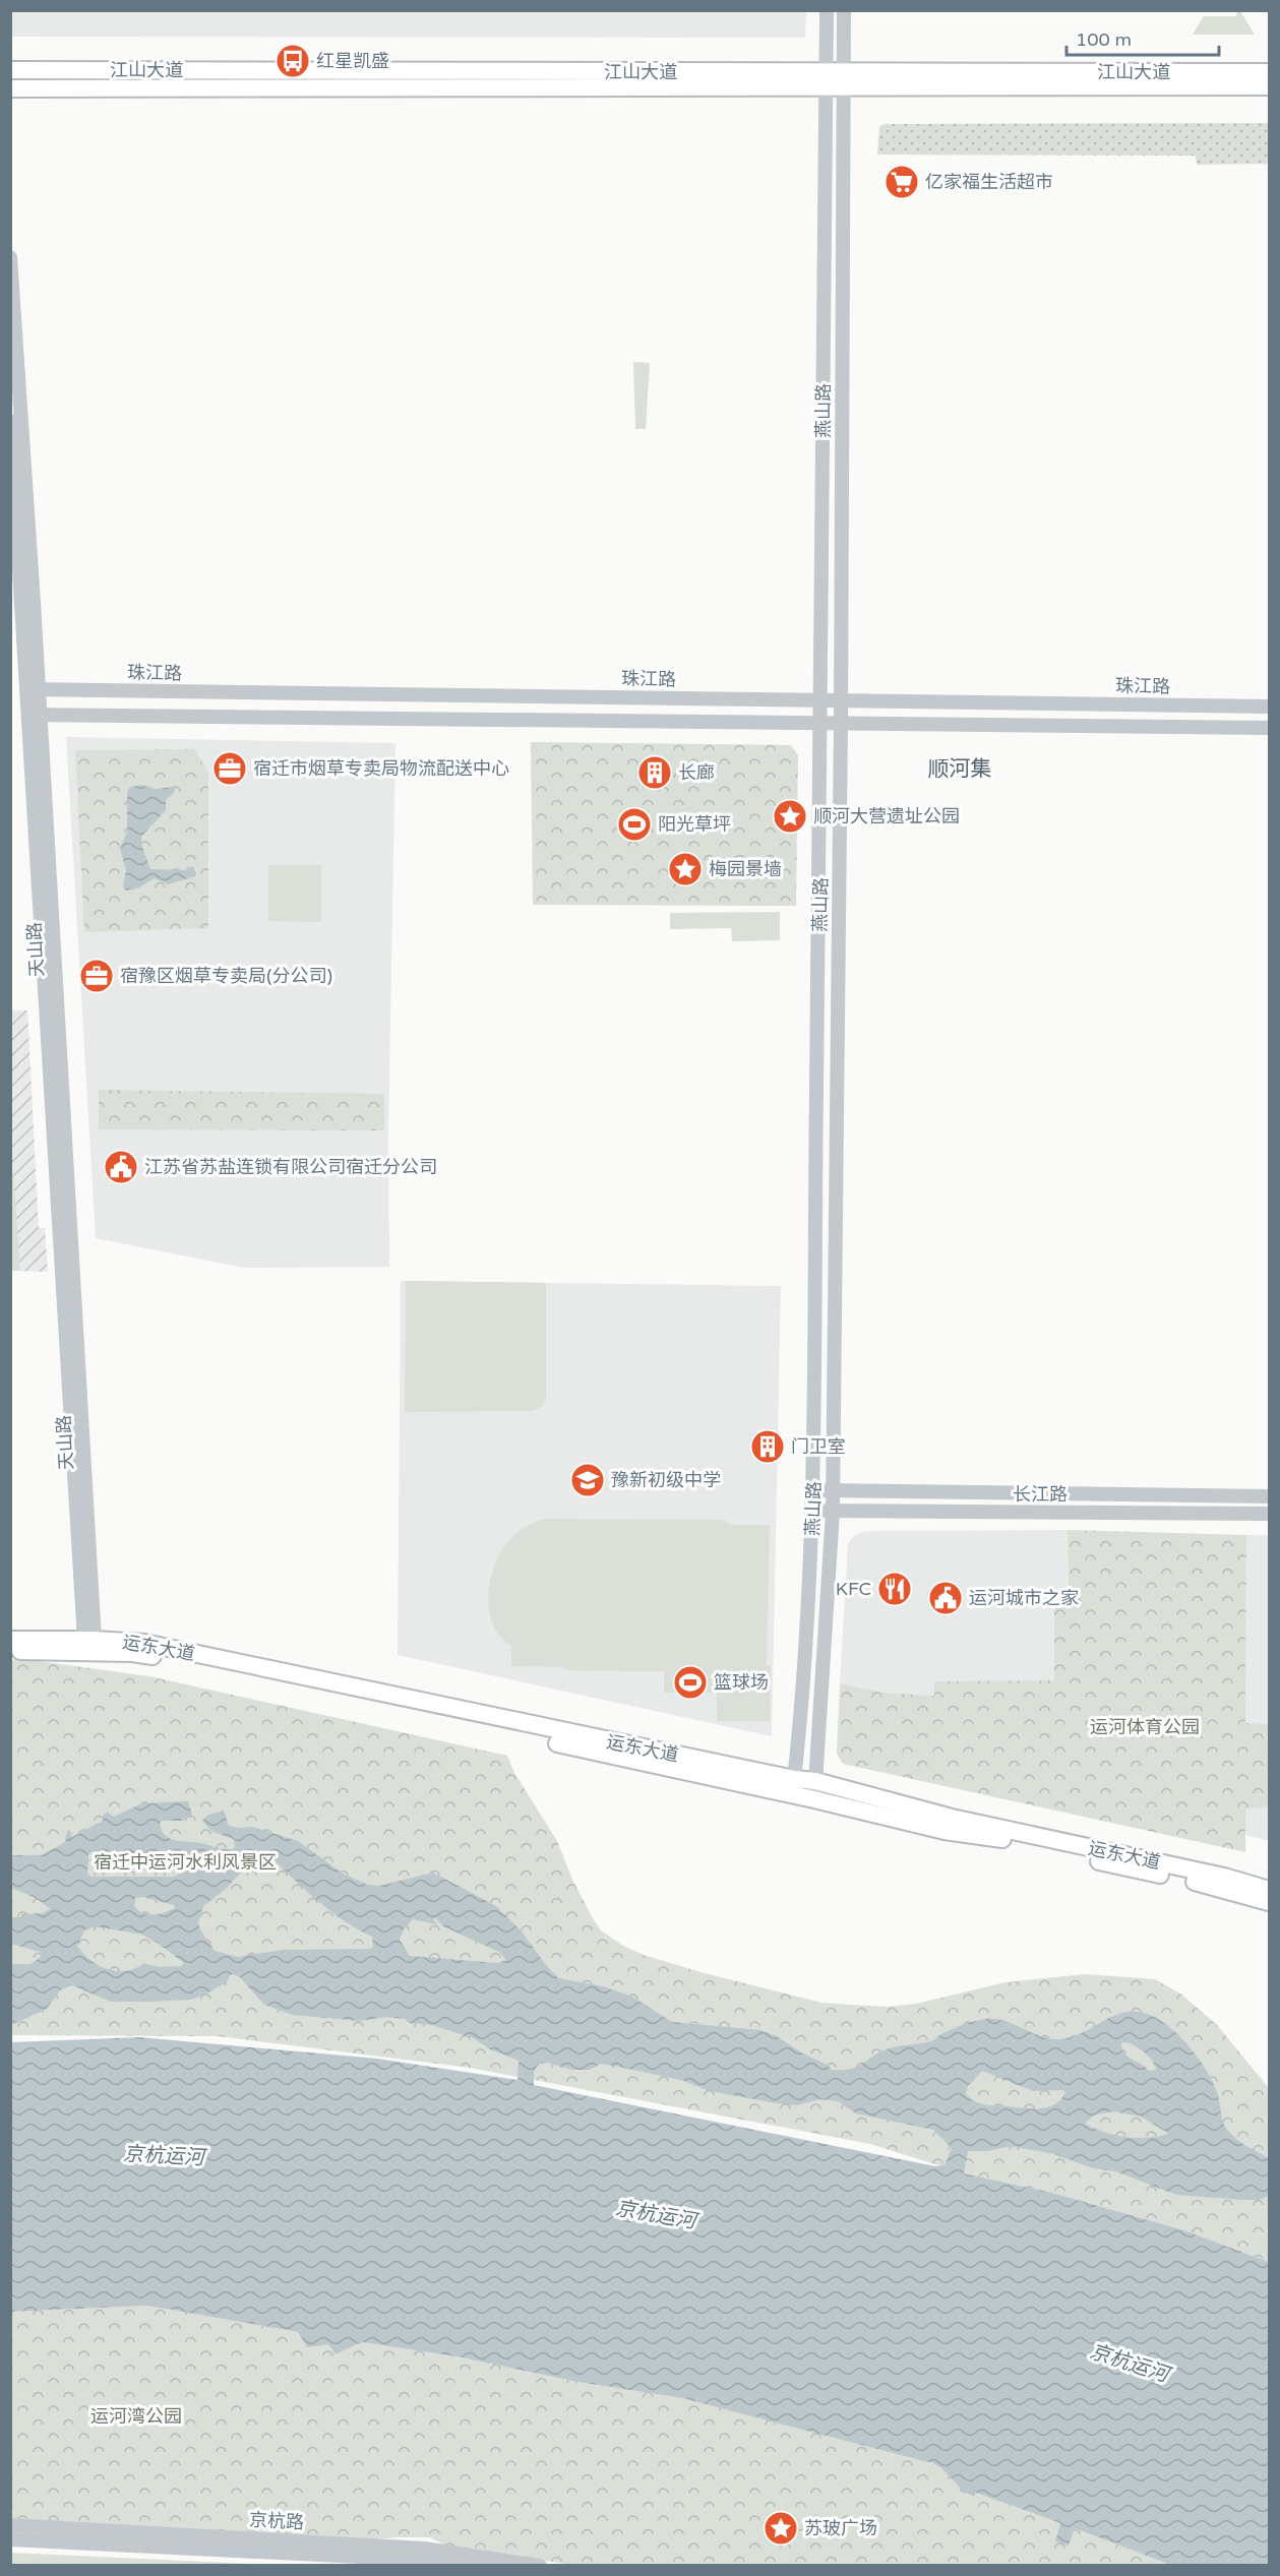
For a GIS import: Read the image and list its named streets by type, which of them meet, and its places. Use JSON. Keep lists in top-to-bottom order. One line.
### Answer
{"streets":{"main road":["江山大道","运东大道"],"street":["燕山路","珠江路","天山路","长江路","京杭路"]},"crossings":[["江山大道","燕山路"],["燕山路","珠江路"],["燕山路","长江路"],["燕山路","运东大道"],["珠江路","天山路"],["天山路","运东大道"]],"districts":["顺河集"],"water":["京杭运河"],"parks":["运河体育公园","宿迁中运河水利风景区","运河湾公园"],"places":{"bus stop":["红星凯盛"],"supermarket":["亿家福生活超市"],"office":["宿迁市烟草专卖局物流配送中心","宿豫区烟草专卖局(分公司)"],"building":["长廊","门卫室"],"place":["顺河大营遗址公园","梅园景墙","苏玻广场"],"sports":["阳光草坪","篮球场"],"public building":["江苏省苏盐连锁有限公司宿迁分公司","运河城市之家"],"school or university":["豫新初级中学"],"restaurant":["KFC"]},"scale_bar":"100 m"}
